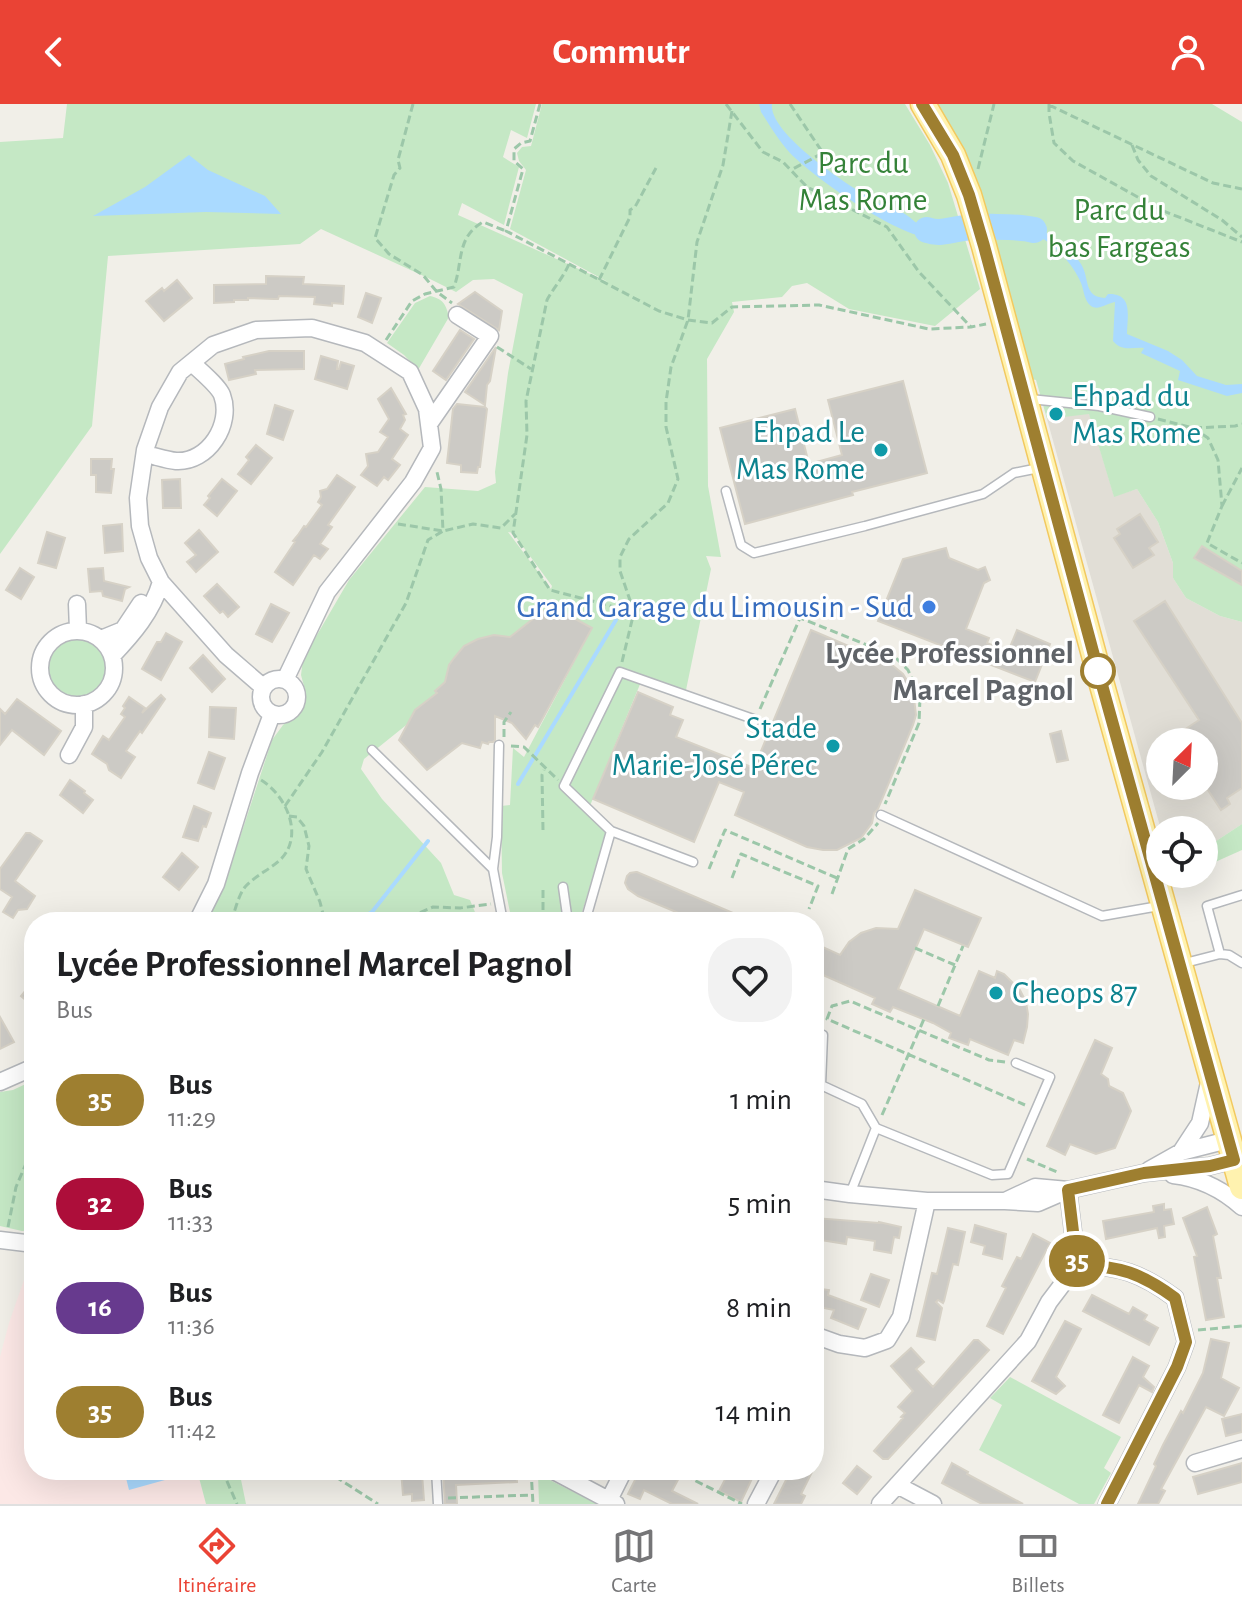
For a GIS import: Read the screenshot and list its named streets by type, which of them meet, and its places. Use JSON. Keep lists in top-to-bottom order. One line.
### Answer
{"parks":["Parc du Mas Rome","Parc du bas Fargeas"],"places":["Ehpad du Mas Rome","Ehpad Le Mas Rome","Grand Garage du Limousin - Sud","Lycée Professionnel Marcel Pagnol","Stade Marie-José Pérec","Cheops 87"],"lines":["bus line 35"],"north":"top right","page":{"header":"Commutr","on_map":"35","heading":["Lycée Professionnel Marcel Pagnol","Bus"],"list":[{"mark":"35","name":"Bus","note":"11:29","value":"1 min"},{"mark":"32","name":"Bus","note":"11:33","value":"5 min"},{"mark":"16","name":"Bus","note":"11:36","value":"8 min"},{"mark":"35","name":"Bus","note":"11:42","value":"14 min"}],"tabs":["Itinéraire","Carte","Billets"]}}
